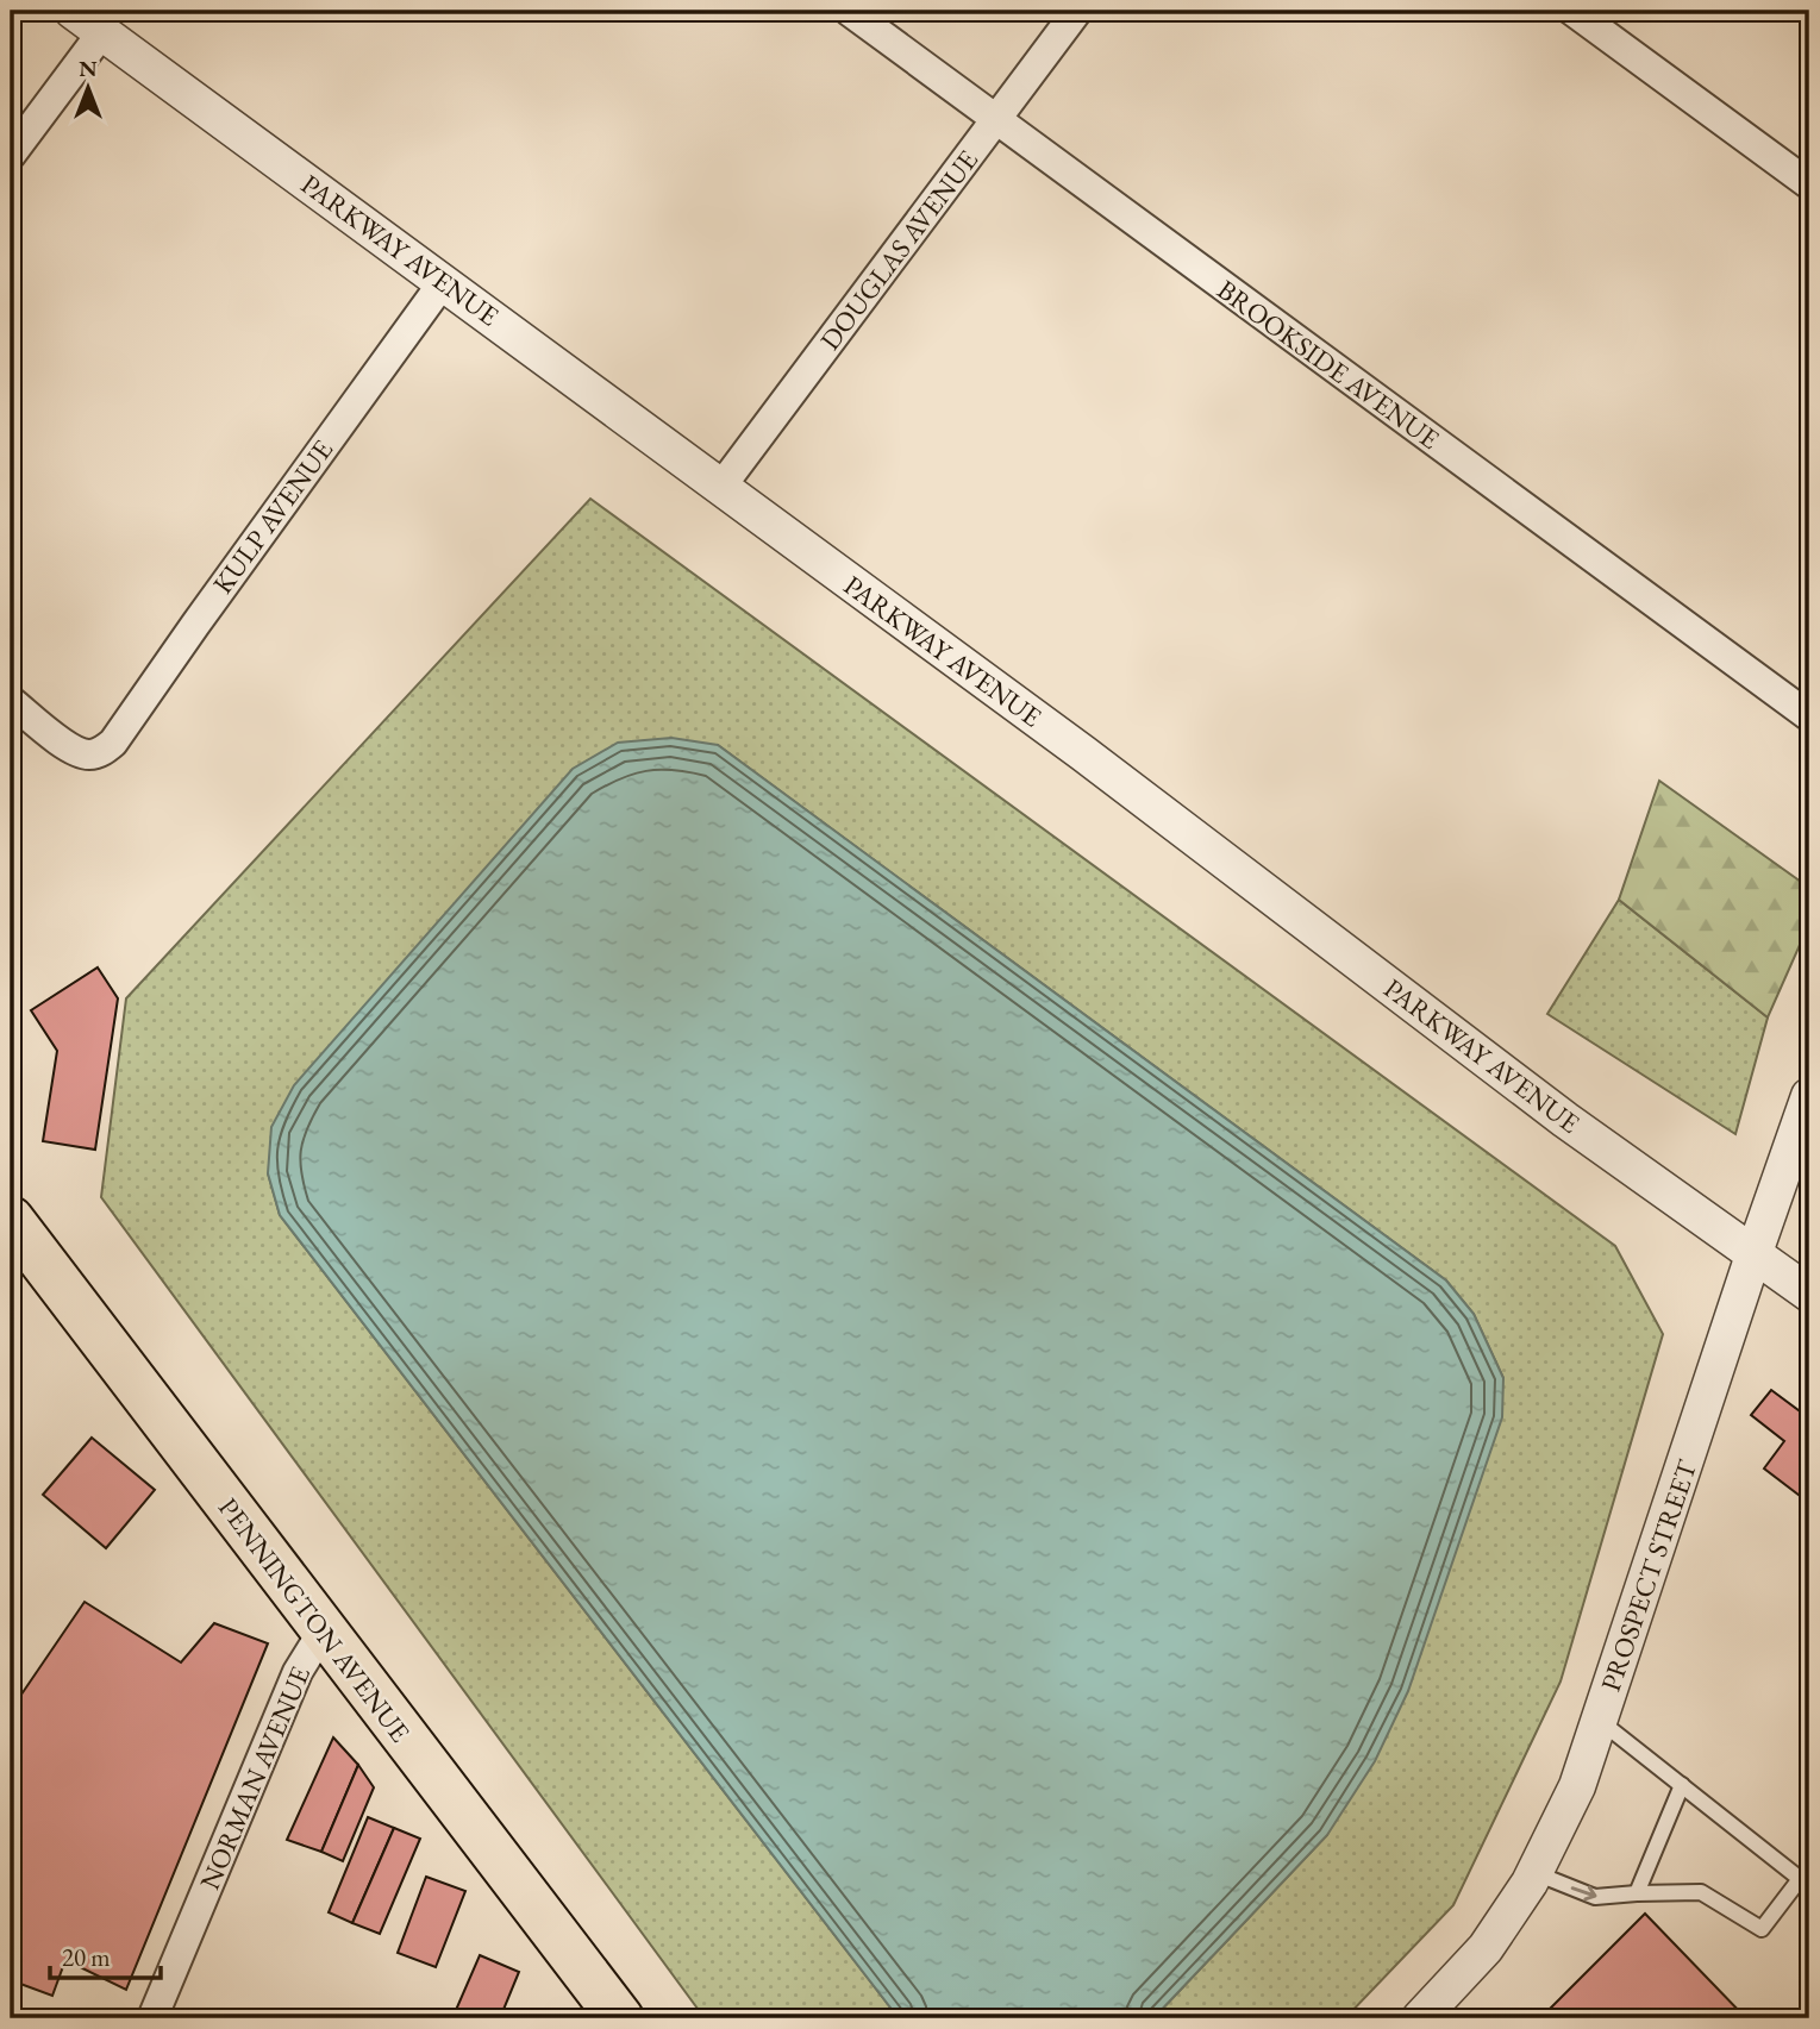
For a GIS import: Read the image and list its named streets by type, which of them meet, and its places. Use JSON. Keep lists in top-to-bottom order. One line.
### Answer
{"streets":{"main road":["PENNINGTON AVENUE"],"street":["PARKWAY AVENUE","DOUGLAS AVENUE","BROOKSIDE AVENUE","KULP AVENUE","PROSPECT STREET","NORMAN AVENUE"]},"crossings":[["PARKWAY AVENUE","DOUGLAS AVENUE"],["PARKWAY AVENUE","KULP AVENUE"],["PARKWAY AVENUE","PROSPECT STREET"],["DOUGLAS AVENUE","BROOKSIDE AVENUE"],["PENNINGTON AVENUE","NORMAN AVENUE"]],"scale_bar":"20 m","north":"top"}
